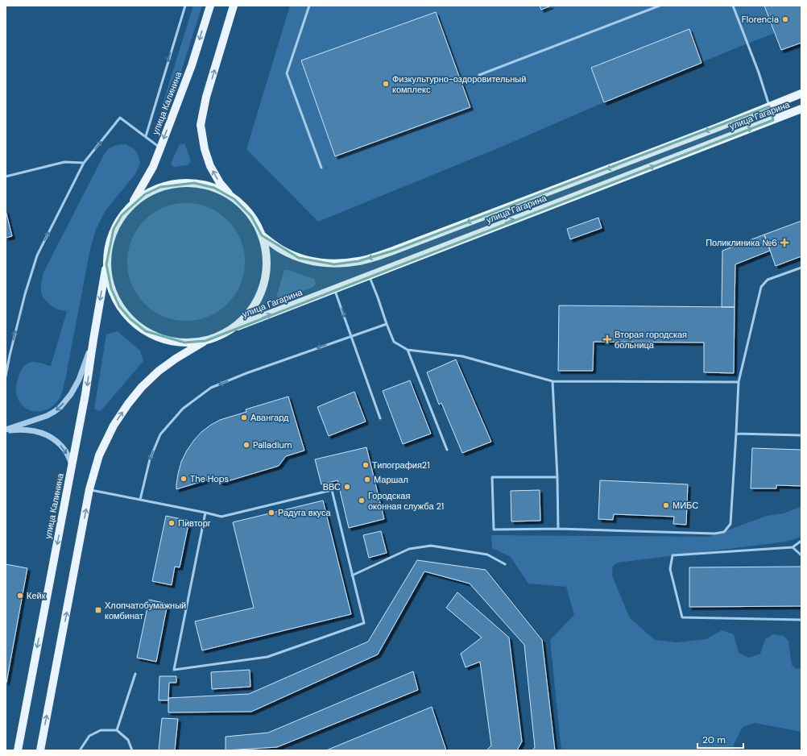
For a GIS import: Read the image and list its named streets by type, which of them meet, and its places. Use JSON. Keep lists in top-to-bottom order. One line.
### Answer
{"streets":{"main road":["улица Калинина","улица Гагарина"]},"places":{"other":["Florencia","Физкультурно-оздоровительный комплекс","Авангард","Palladium","Типография21","The Hops","Маршал","ВВС","Городская оконная служба 21","МИБС","Радуга вкуса","Пивторг","Кейк"],"health":["Поликлиника №6","Вторая городская больница"],"transit":["Хлопчатобумажный комбинат"]},"scale_bar":"20 m"}
